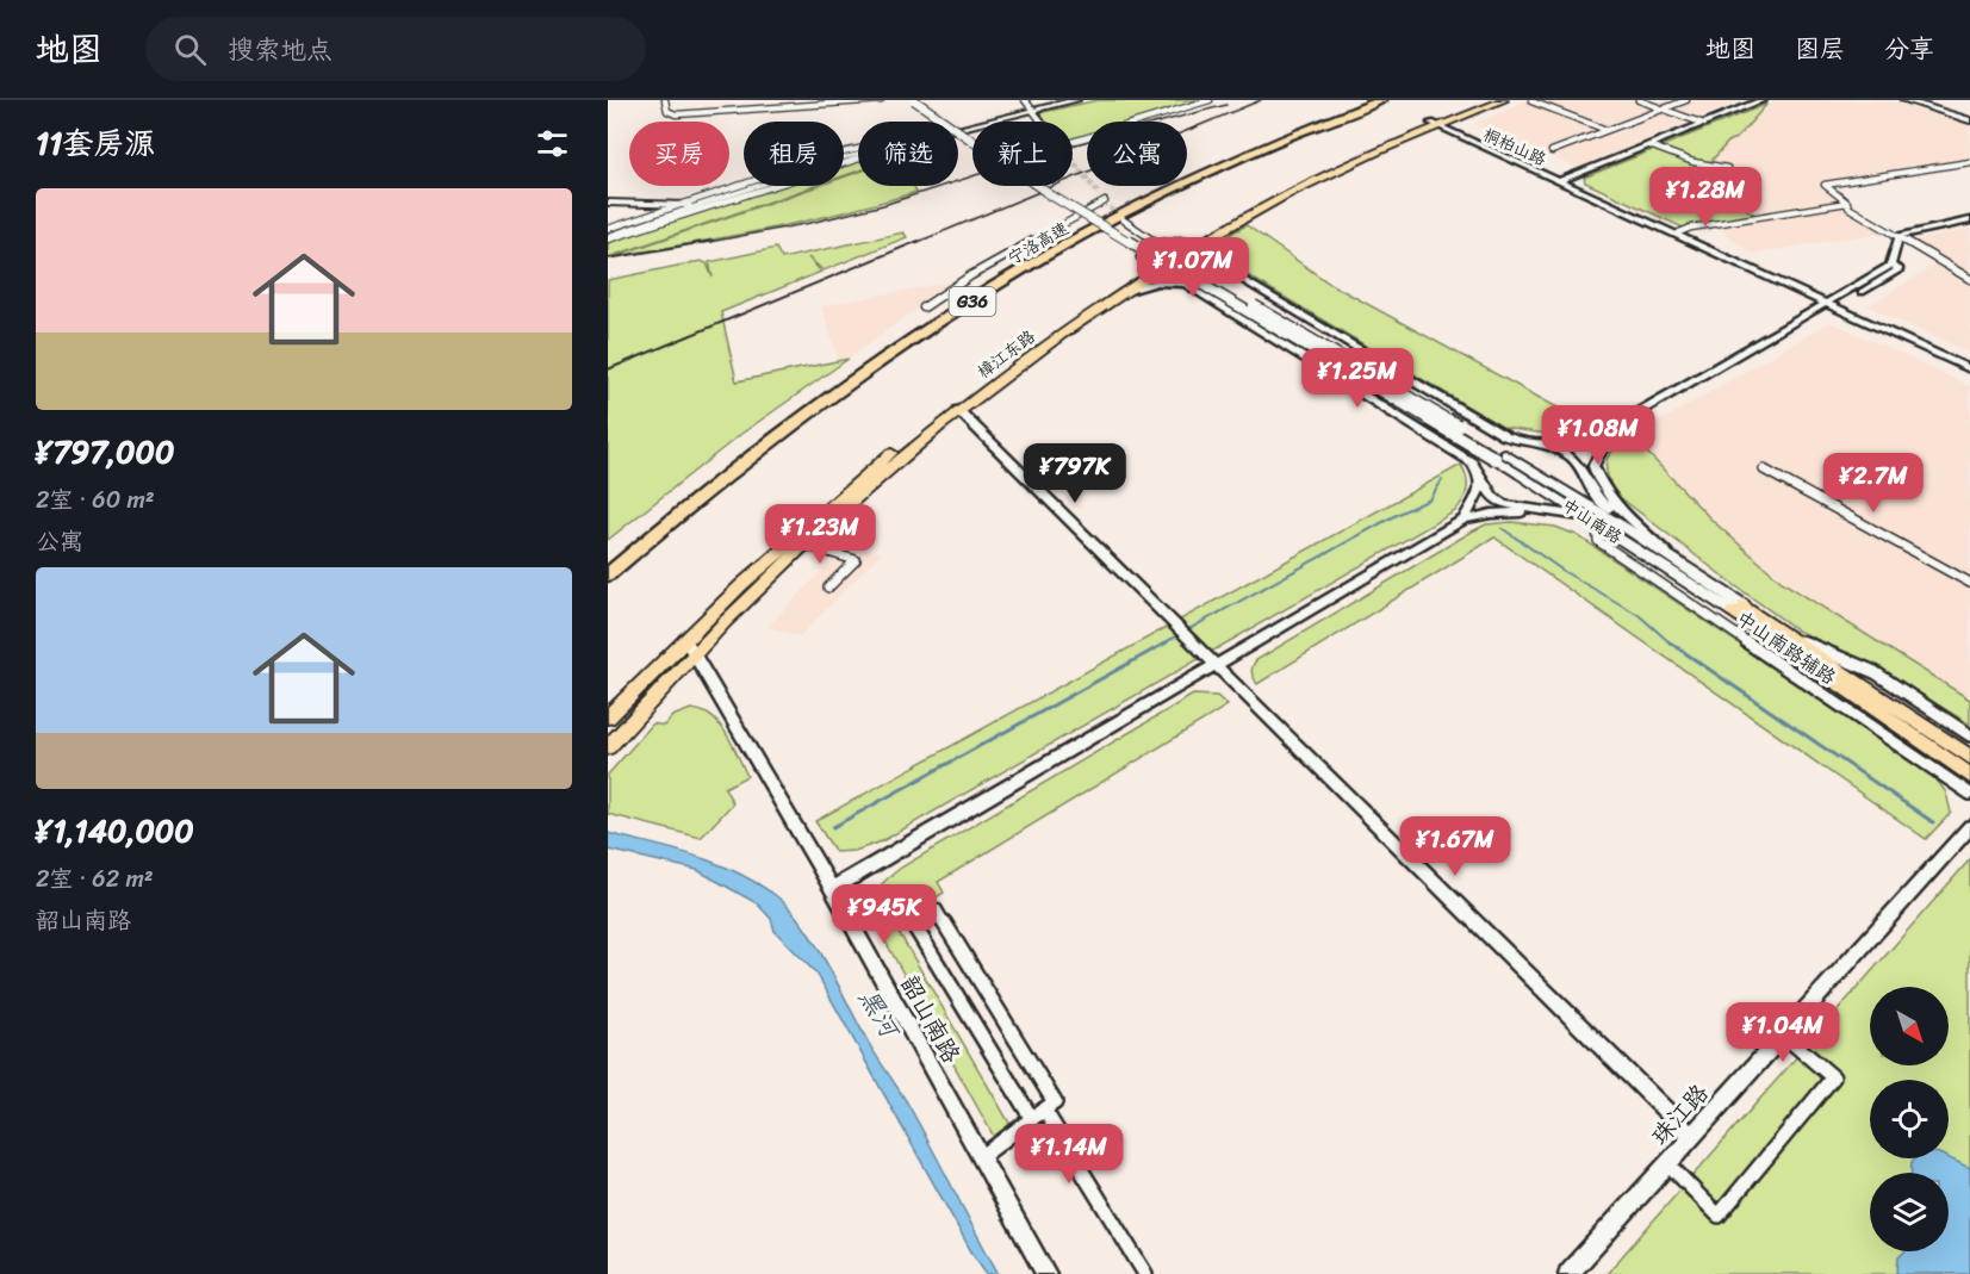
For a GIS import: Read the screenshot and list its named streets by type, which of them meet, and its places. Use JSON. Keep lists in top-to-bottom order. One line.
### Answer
{"streets":{"highway":["宁洛高速","G36"],"main road":["樟江东路","中山南路"],"street":["桐柏山路","中山南路辅路","韶山南路","珠江路"]},"crossings":[["桐柏山路","樟江东路"],["樟江东路","韶山南路"],["中山南路","中山南路辅路"]],"water":["黑河"],"north":"bottom right","page":{"header":"地图","search":"搜索地点","nav":["地图","图层","分享"],"heading":"11套房源","chip":["买房","租房","筛选","新上","公寓"],"price":["¥1.28M","¥1.07M","¥1.25M","¥1.08M","¥797K","¥2.7M","¥1.23M","¥1.67M","¥945K","¥1.04M","¥1.14M"],"list":[{"name":"¥797,000","note":"2室 · 60 m² · 公寓"},{"name":"¥1,140,000","note":"2室 · 62 m² · 韶山南路"}]}}
